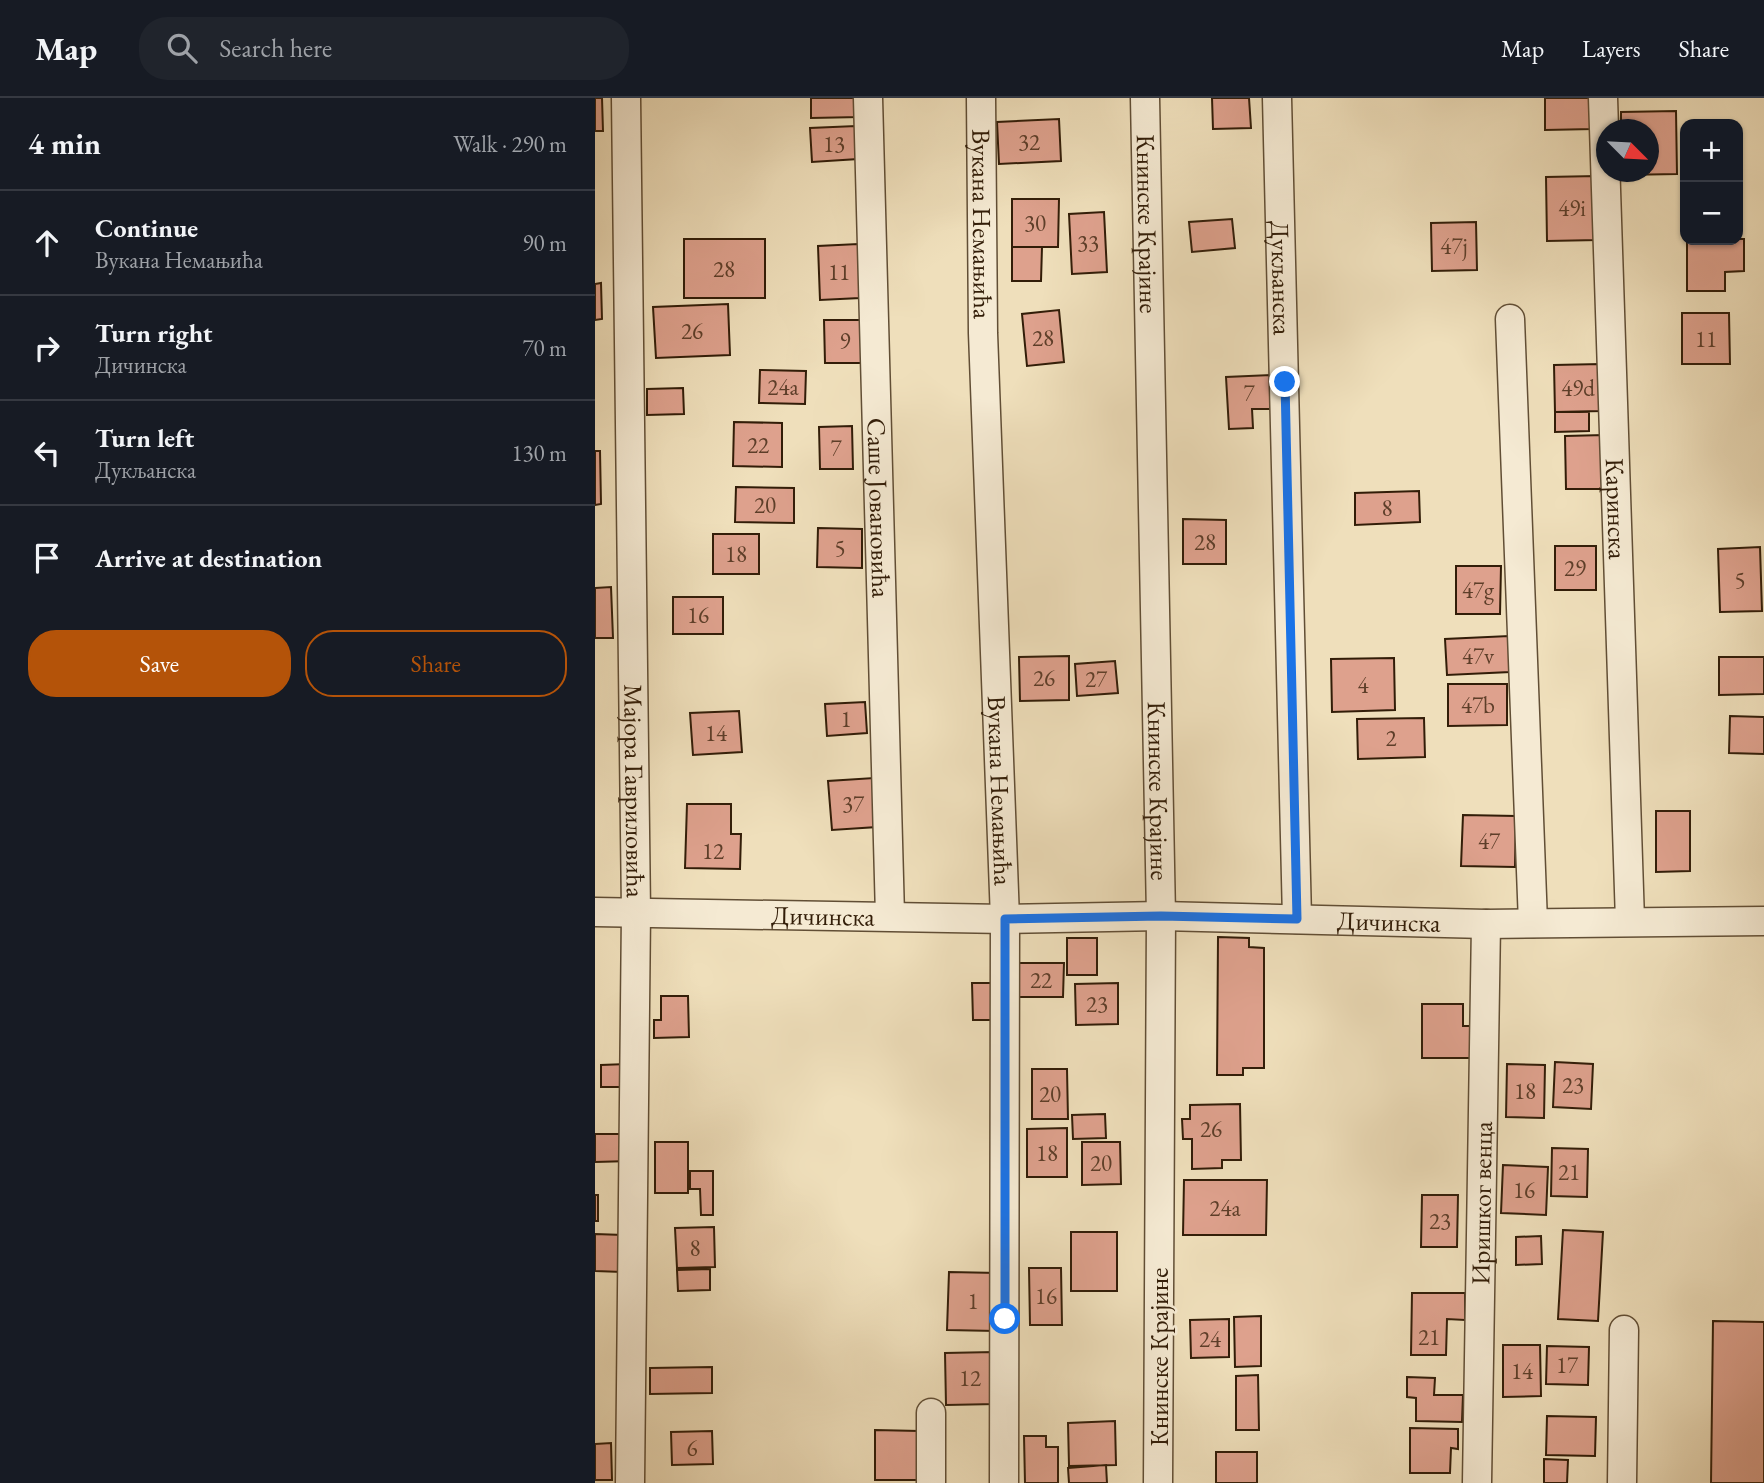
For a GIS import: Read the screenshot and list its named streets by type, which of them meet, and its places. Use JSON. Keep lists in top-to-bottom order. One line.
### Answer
{"streets":{"street":["Вукана Немањића","Книнске Крајине","Дукљанска","Саше Јовановића","Каринска","Мајора Гавриловића","Дичинска","Иришког венца"]},"crossings":[["Вукана Немањића","Дичинска"],["Книнске Крајине","Дичинска"],["Дукљанска","Дичинска"],["Саше Јовановића","Дичинска"],["Каринска","Дичинска"],["Мајора Гавриловића","Дичинска"],["Дичинска","Иришког венца"]],"house_numbers":["32","13","49i","30","33","47j","28","11","26","28","11","9","24a","49d","7","22","7","20","8","28","5","18","29","5","47g","16","47v","26","27","4","47b","1","14","2","37","47","12","22","23","23","18","20","26","18","20","21","16","24a","23","8","16","1","21","24","17","14","12","6"],"north":"bottom right","page":{"header":"Map","search":"Search here","nav":["Map","Layers","Share"],"heading":["4 min","Walk · 290 m"],"map_buttons":["+","−"],"list":[["Continue","Вукана Немањића","90 m"],["Turn right","Дичинска","70 m"],["Turn left","Дукљанска","130 m"],"Arrive at destination"],"buttons":["Save","Share"]}}
